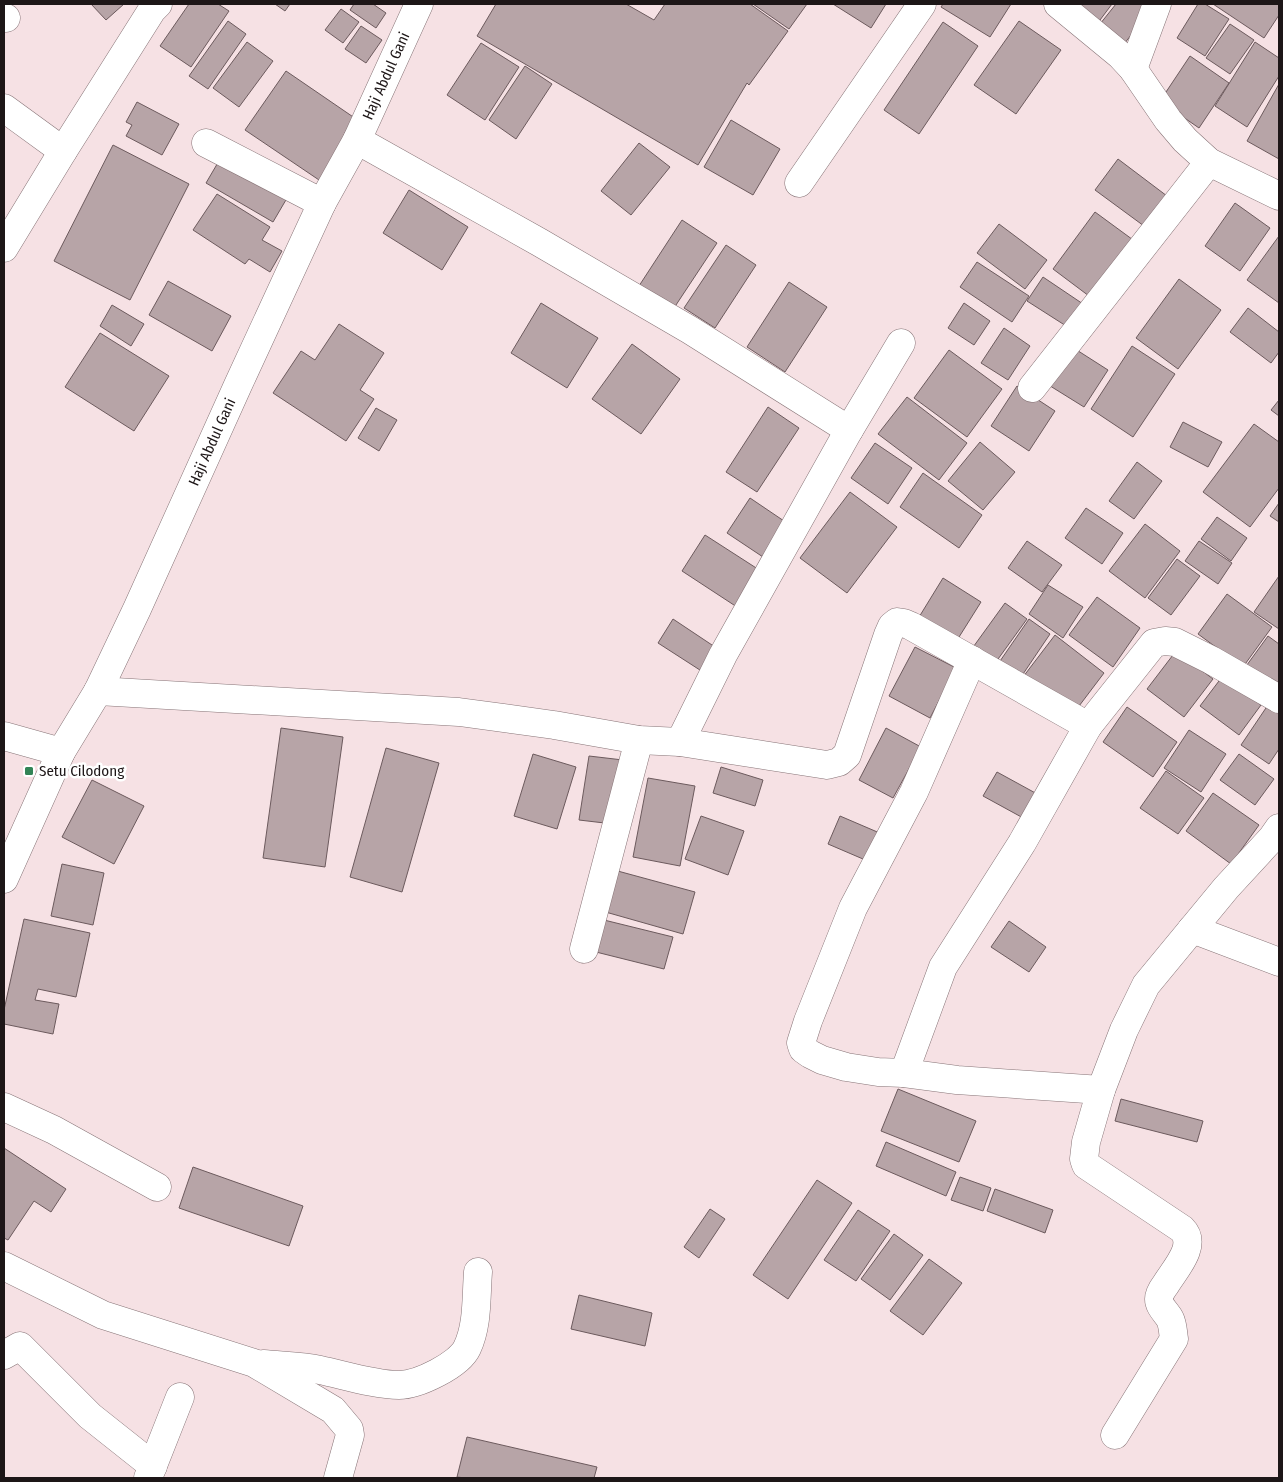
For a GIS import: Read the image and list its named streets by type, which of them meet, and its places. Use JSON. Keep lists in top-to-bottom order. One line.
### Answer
{"streets":{"street":["Haji Abdul Gani"]},"places":{"transit":["Setu Cilodong"]}}
